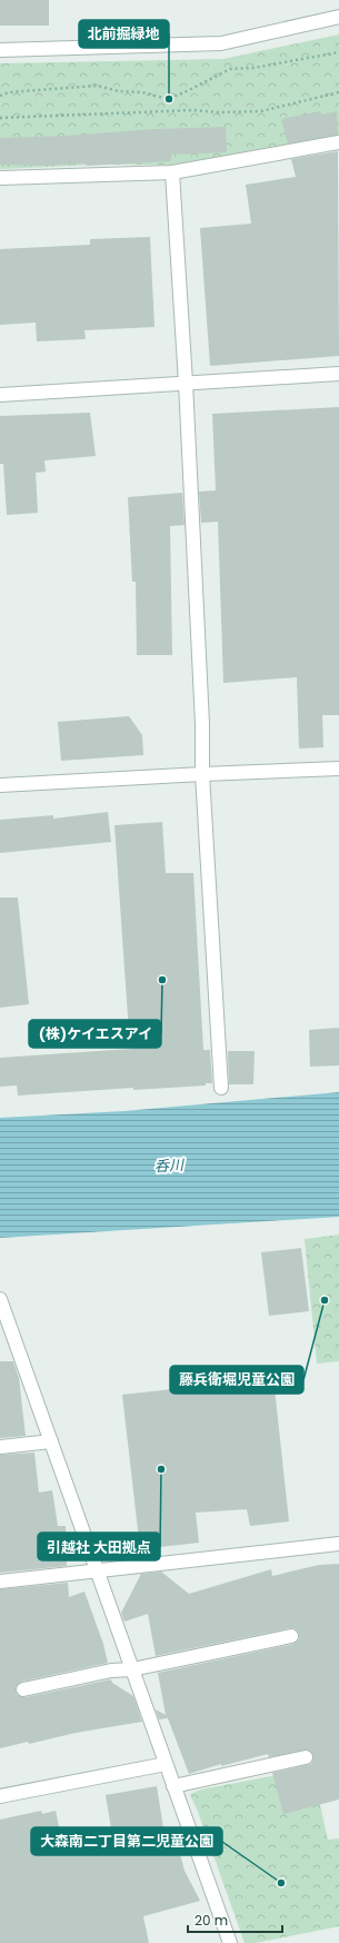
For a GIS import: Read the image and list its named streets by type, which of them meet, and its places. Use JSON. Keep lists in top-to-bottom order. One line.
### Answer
{"water":["呑川"],"places":["北前掘緑地","(株)ケイエスアイ","藤兵衛堀児童公園","引越社 大田拠点","大森南二丁目第二児童公園"],"scale_bar":"20 m"}
